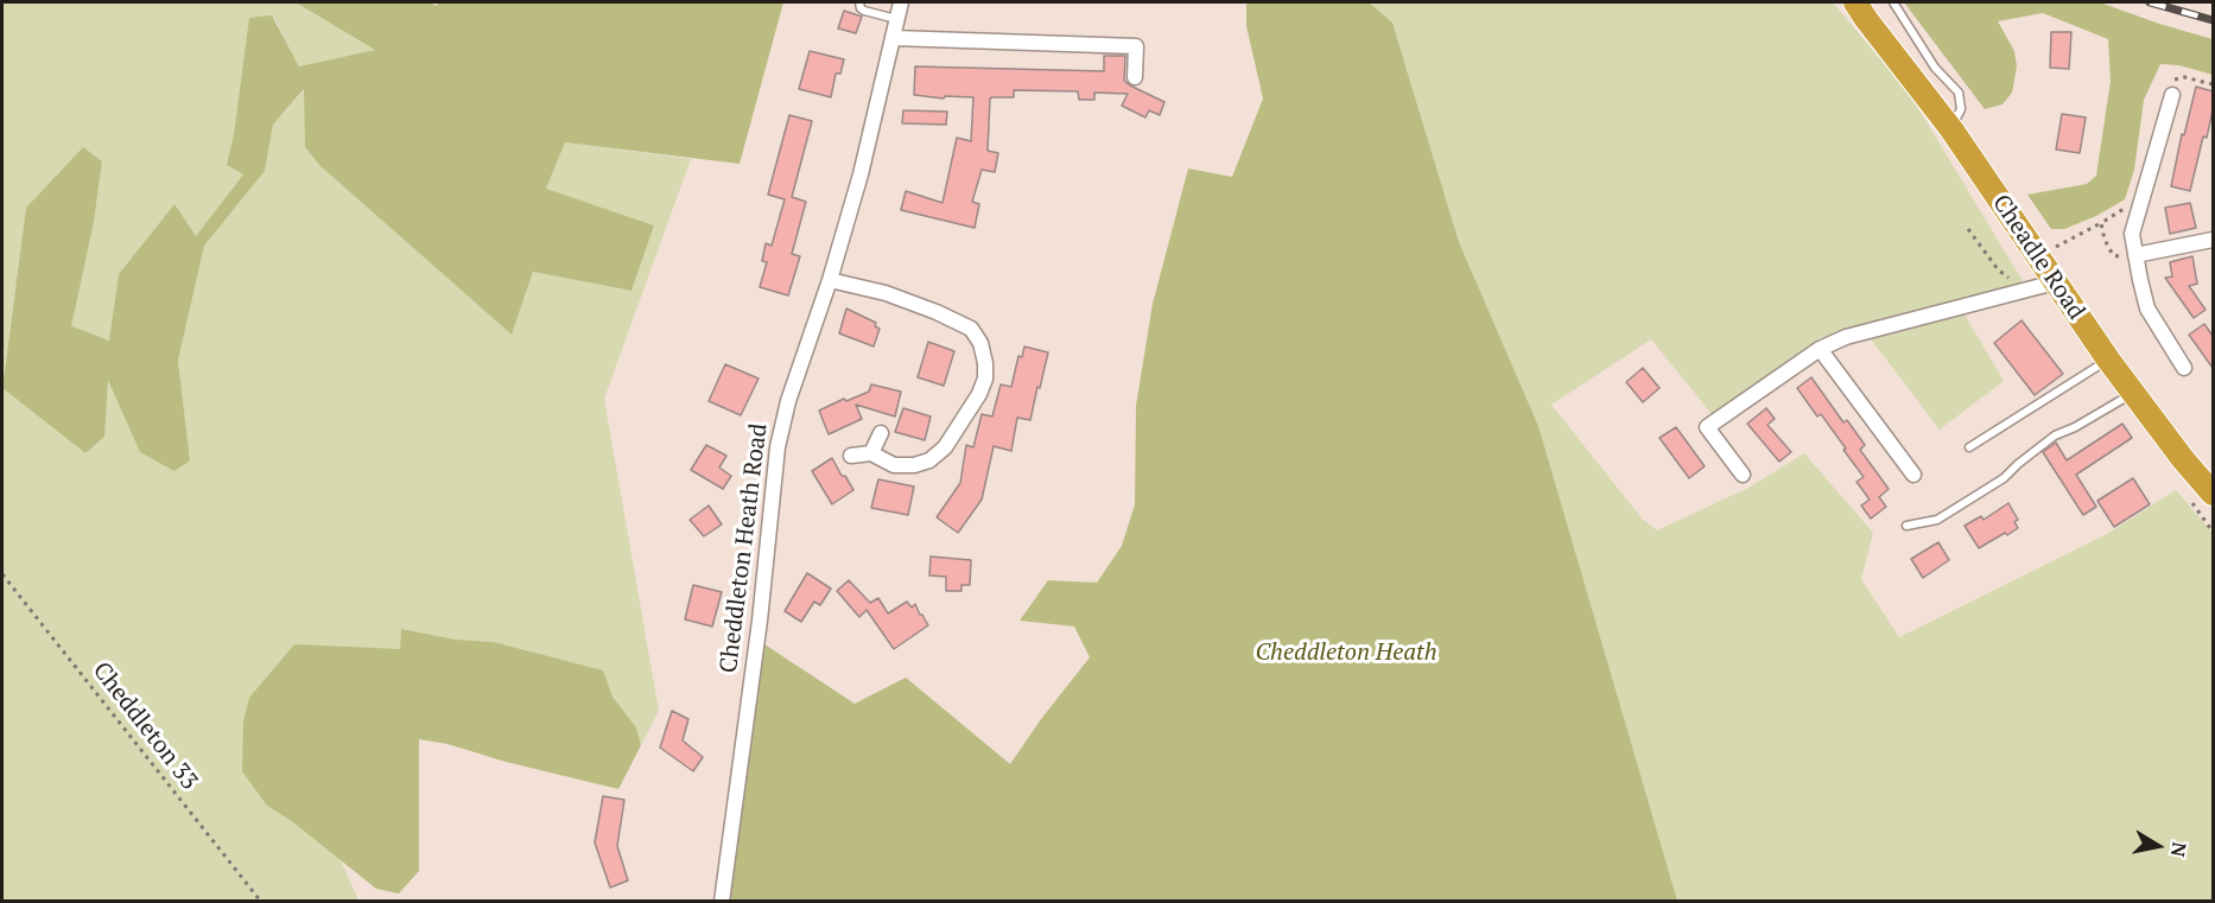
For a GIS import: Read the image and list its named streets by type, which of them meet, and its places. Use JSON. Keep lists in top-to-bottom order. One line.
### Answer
{"streets":{"highway":["Cheadle Road"],"street":["Cheddleton Heath Road"],"path":["Cheddleton 33"]},"parks":["Cheddleton Heath"],"north":"right"}
